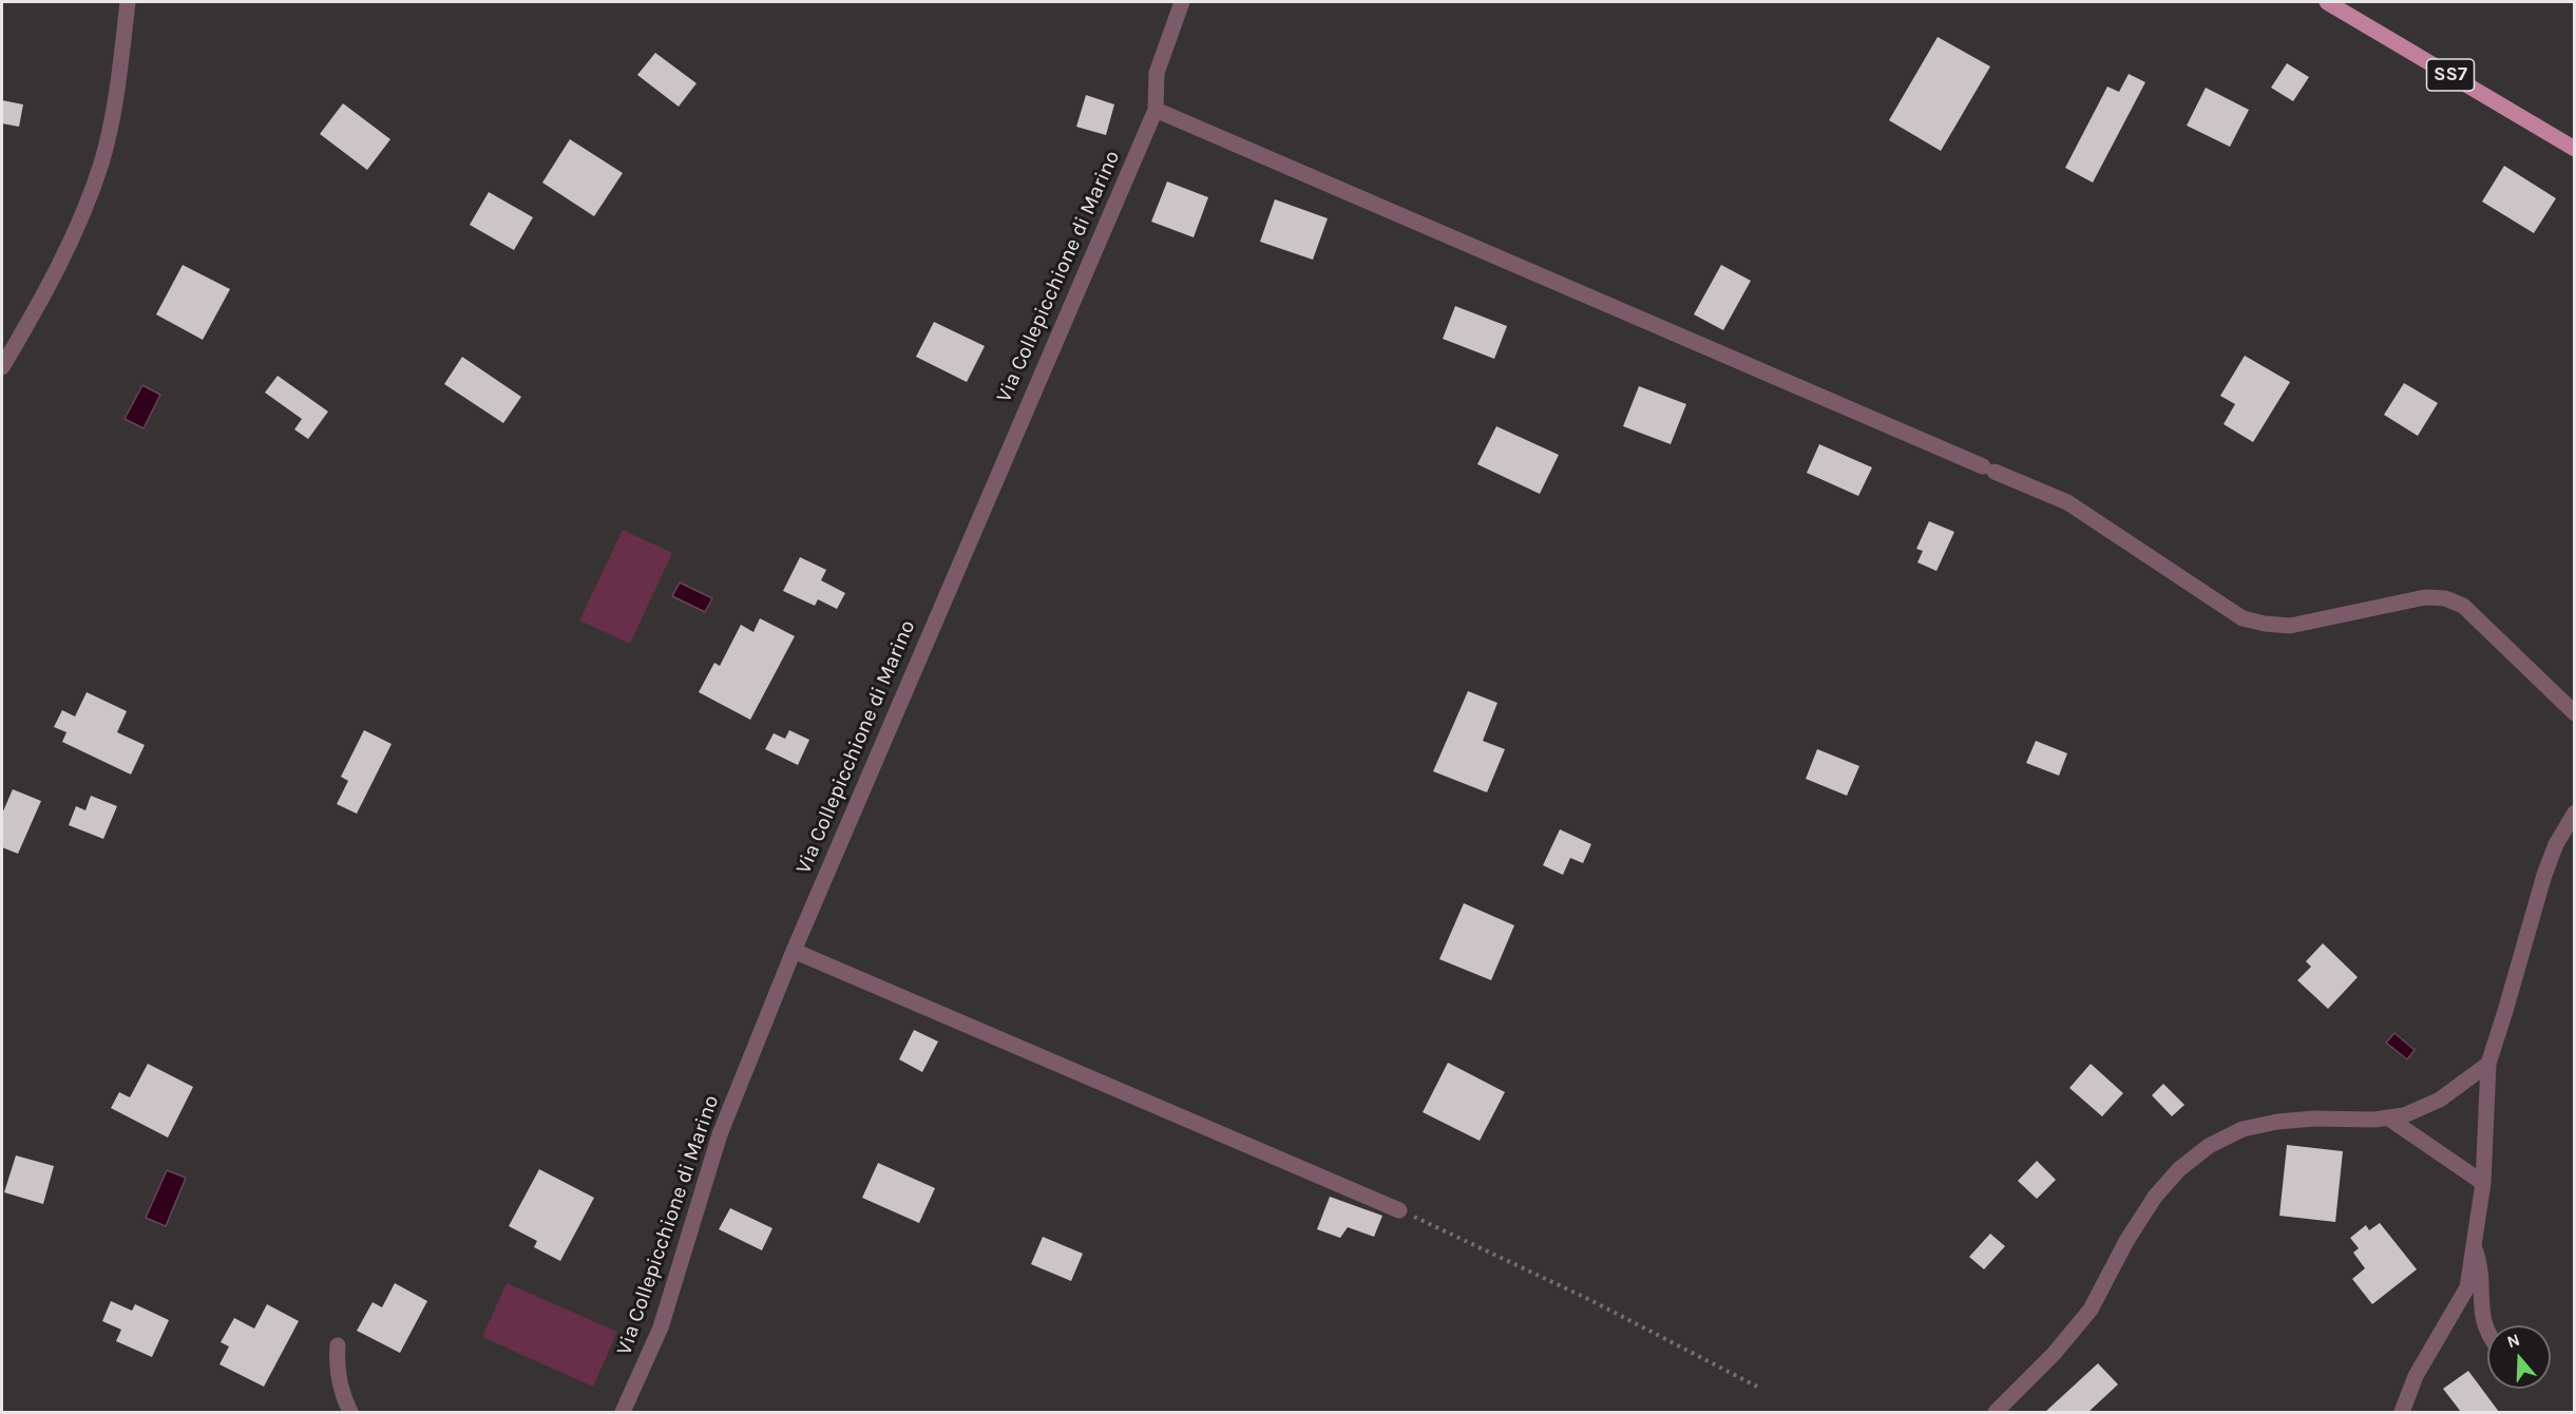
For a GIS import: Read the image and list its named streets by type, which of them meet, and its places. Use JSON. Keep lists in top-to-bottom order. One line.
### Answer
{"streets":{"main road":["SS7"],"street":["Via Collepicchione di Marino"]},"north":"top"}
